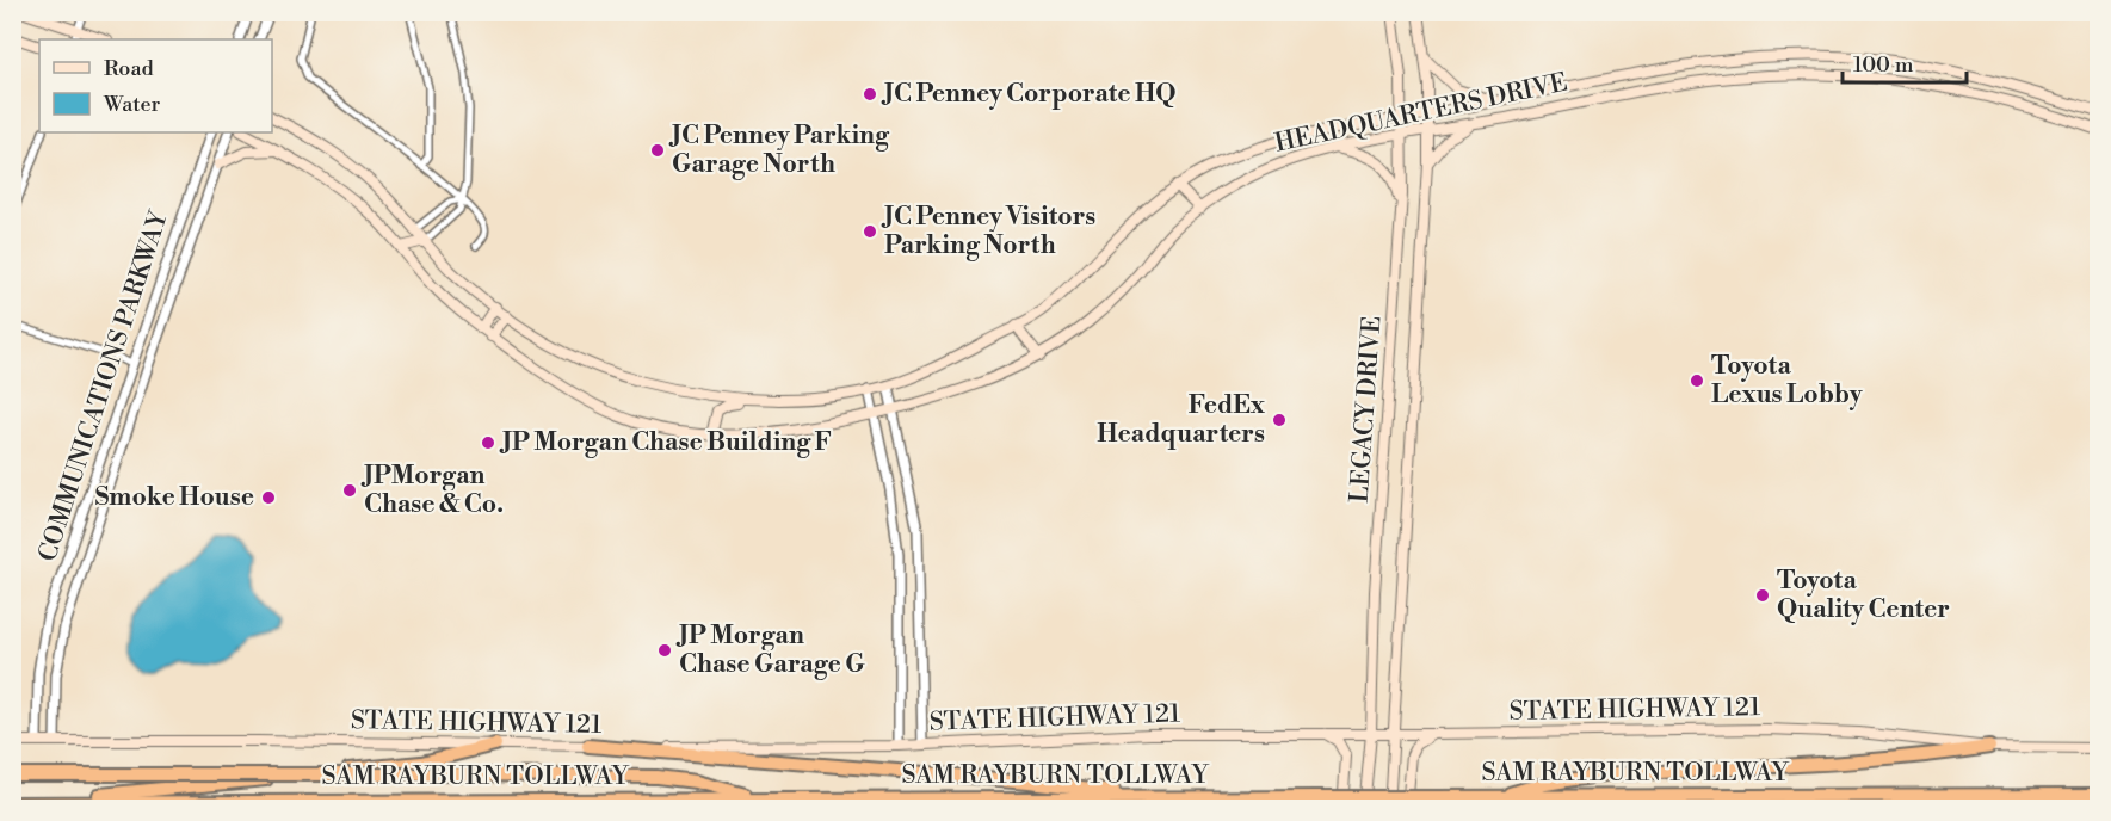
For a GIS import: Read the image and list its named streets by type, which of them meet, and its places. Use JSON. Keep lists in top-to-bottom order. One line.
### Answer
{"streets":{"highway":["SAM RAYBURN TOLLWAY"],"main road":["HEADQUARTERS DRIVE","LEGACY DRIVE","STATE HIGHWAY 121"],"street":["COMMUNICATIONS PARKWAY"]},"crossings":[["HEADQUARTERS DRIVE","LEGACY DRIVE"],["COMMUNICATIONS PARKWAY","STATE HIGHWAY 121"],["LEGACY DRIVE","STATE HIGHWAY 121"]],"places":["JC Penney Corporate HQ","JC Penney Parking Garage North","JC Penney Visitors Parking North","Toyota Lexus Lobby","FedEx Headquarters","JP Morgan Chase Building F","JPMorgan Chase & Co.","Smoke House","Toyota Quality Center","JP Morgan Chase Garage G"],"legend":["Road","Water"],"scale_bar":"100 m"}
